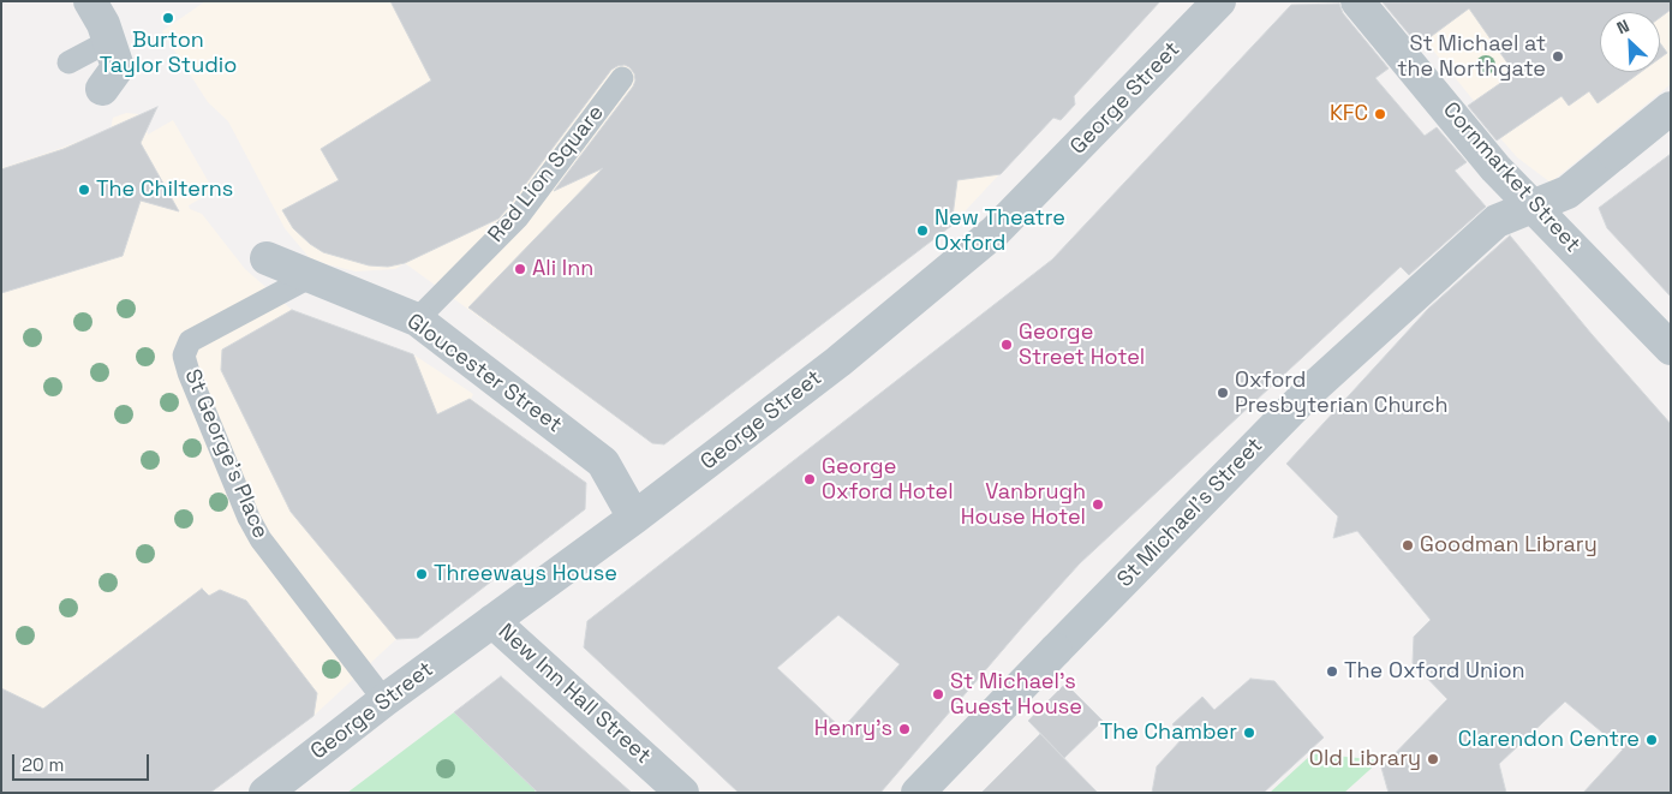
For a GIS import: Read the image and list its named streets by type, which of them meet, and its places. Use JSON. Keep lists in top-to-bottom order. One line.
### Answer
{"streets":{"street":["George Street","Cornmarket Street","Gloucester Street","St Michael's Street","New Inn Hall Street"],"lane":["Red Lion Square","St George's Place"]},"crossings":[["George Street","Gloucester Street"],["George Street","St George's Place"],["George Street","New Inn Hall Street"],["Red Lion Square","Gloucester Street"],["Cornmarket Street","St Michael's Street"],["Gloucester Street","St George's Place"]],"places":["Burton Taylor Studio","St Michael at the Northgate","KFC","The Chilterns","New Theatre Oxford","Ali Inn","George Street Hotel","Oxford Presbyterian Church","George Oxford Hotel","Vanbrugh House Hotel","Goodman Library","Threeways House","The Oxford Union","St Michael's Guest House","Henry's","The Chamber","Clarendon Centre","Old Library"],"scale_bar":"20 m","north":"top left"}
